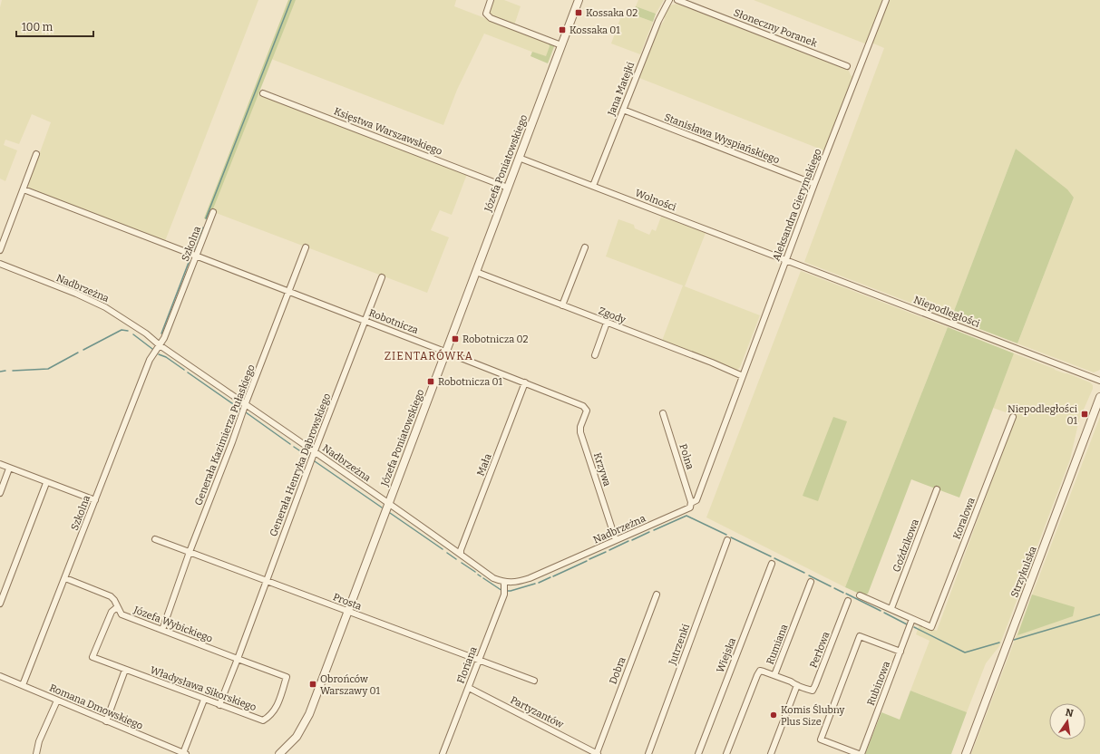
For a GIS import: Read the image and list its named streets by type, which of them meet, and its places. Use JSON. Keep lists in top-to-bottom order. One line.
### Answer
{"streets":{"street":["Słoneczny Poranek","Jana Matejki","Księstwa Warszawskiego","Stanisława Wyspiańskiego","Józefa Poniatowskiego","Wolności","Aleksandra Gierymskiego","Szkolna","Nadbrzeżna","Niepodległości","Zgody","Robotnicza","Generała Kazimierza Pułaskiego","Polna","Generała Henryka Dąbrowskiego","Mała","Krzywa","Koralowa","Goździkowa","Strzykulska","Prosta","Józefa Wybickiego","Jutrzenki","Rumiana","Perłowa","Wiejska","Floriana","Dobra","Rubinowa","Władysława Sikorskiego","Romana Dmowskiego","Partyzantów"]},"crossings":[["Jana Matejki","Stanisława Wyspiańskiego"],["Jana Matejki","Wolności"],["Księstwa Warszawskiego","Józefa Poniatowskiego"],["Stanisława Wyspiańskiego","Aleksandra Gierymskiego"],["Józefa Poniatowskiego","Wolności"],["Józefa Poniatowskiego","Nadbrzeżna"],["Józefa Poniatowskiego","Zgody"],["Józefa Poniatowskiego","Robotnicza"],["Józefa Poniatowskiego","Prosta"],["Wolności","Aleksandra Gierymskiego"],["Wolności","Niepodległości"],["Aleksandra Gierymskiego","Nadbrzeżna"],["Aleksandra Gierymskiego","Niepodległości"],["Aleksandra Gierymskiego","Zgody"],["Aleksandra Gierymskiego","Polna"],["Szkolna","Nadbrzeżna"],["Szkolna","Robotnicza"],["Szkolna","Józefa Wybickiego"],["Szkolna","Romana Dmowskiego"],["Nadbrzeżna","Generała Kazimierza Pułaskiego"],["Nadbrzeżna","Polna"],["Nadbrzeżna","Generała Henryka Dąbrowskiego"],["Nadbrzeżna","Mała"],["Nadbrzeżna","Krzywa"],["Nadbrzeżna","Floriana"],["Robotnicza","Generała Kazimierza Pułaskiego"],["Robotnicza","Generała Henryka Dąbrowskiego"],["Robotnicza","Mała"],["Robotnicza","Krzywa"],["Generała Kazimierza Pułaskiego","Prosta"],["Generała Kazimierza Pułaskiego","Józefa Wybickiego"],["Generała Henryka Dąbrowskiego","Prosta"],["Generała Henryka Dąbrowskiego","Józefa Wybickiego"],["Generała Henryka Dąbrowskiego","Władysława Sikorskiego"],["Koralowa","Rubinowa"],["Prosta","Floriana"],["Józefa Wybickiego","Władysława Sikorskiego"],["Floriana","Partyzantów"],["Dobra","Partyzantów"]],"districts":["ZIENTARÓWKA"],"places":{"transit":["Kossaka 02","Kossaka 01","Robotnicza 02","Robotnicza 01","Niepodległości 01","Obrońców Warszawy 01"],"other":["Komis Ślubny Plus Size"]},"scale_bar":"100 m","north":"top"}
